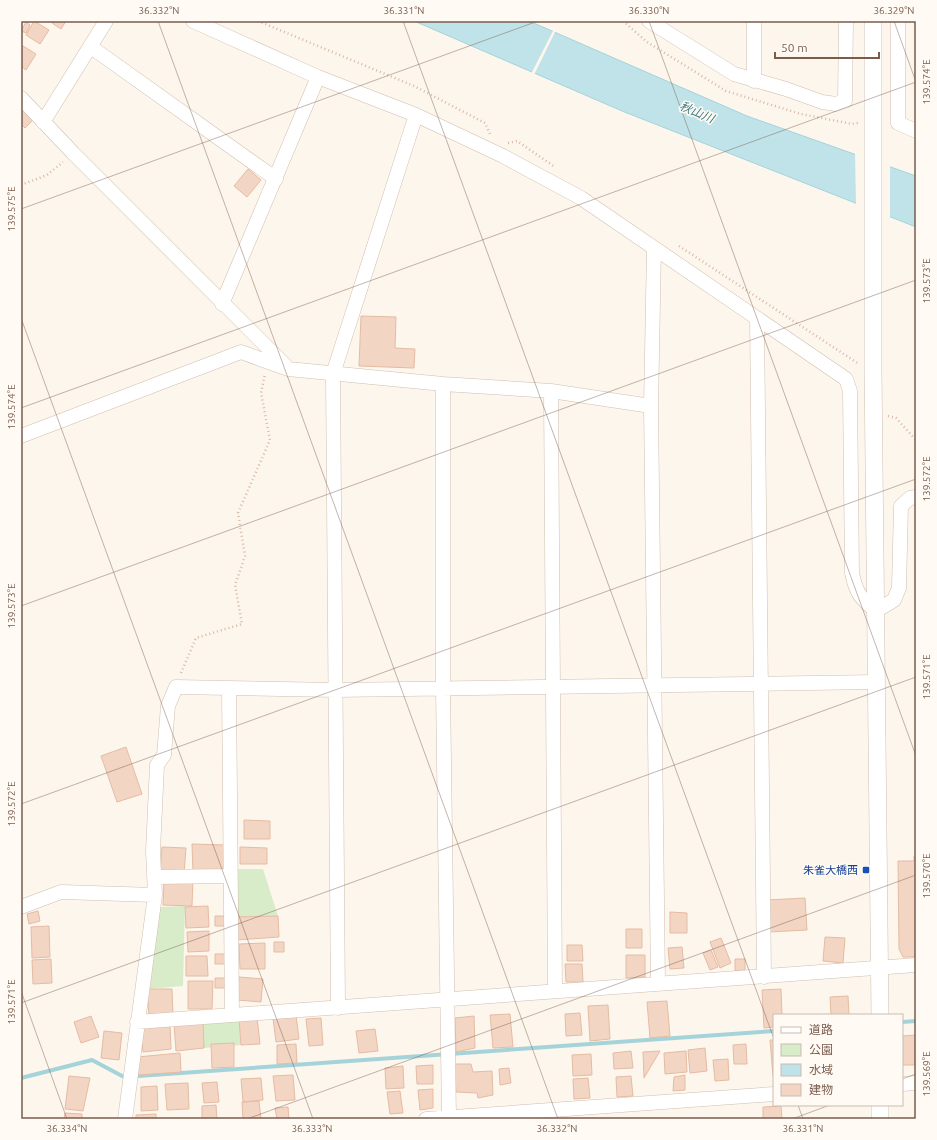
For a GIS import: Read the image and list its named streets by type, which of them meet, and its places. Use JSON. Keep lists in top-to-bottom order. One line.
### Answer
{"water":["秋山川"],"places":{"transit":["朱雀大橋西"]},"legend":["道路","公園","水域","建物"],"scale_bar":"50 m","coordinates":["36.332°N","36.331°N","36.330°N","36.329°N","139.574°E","139.575°E","139.573°E","139.572°E","139.571°E","139.570°E","139.569°E","36.334°N","36.333°N"]}
